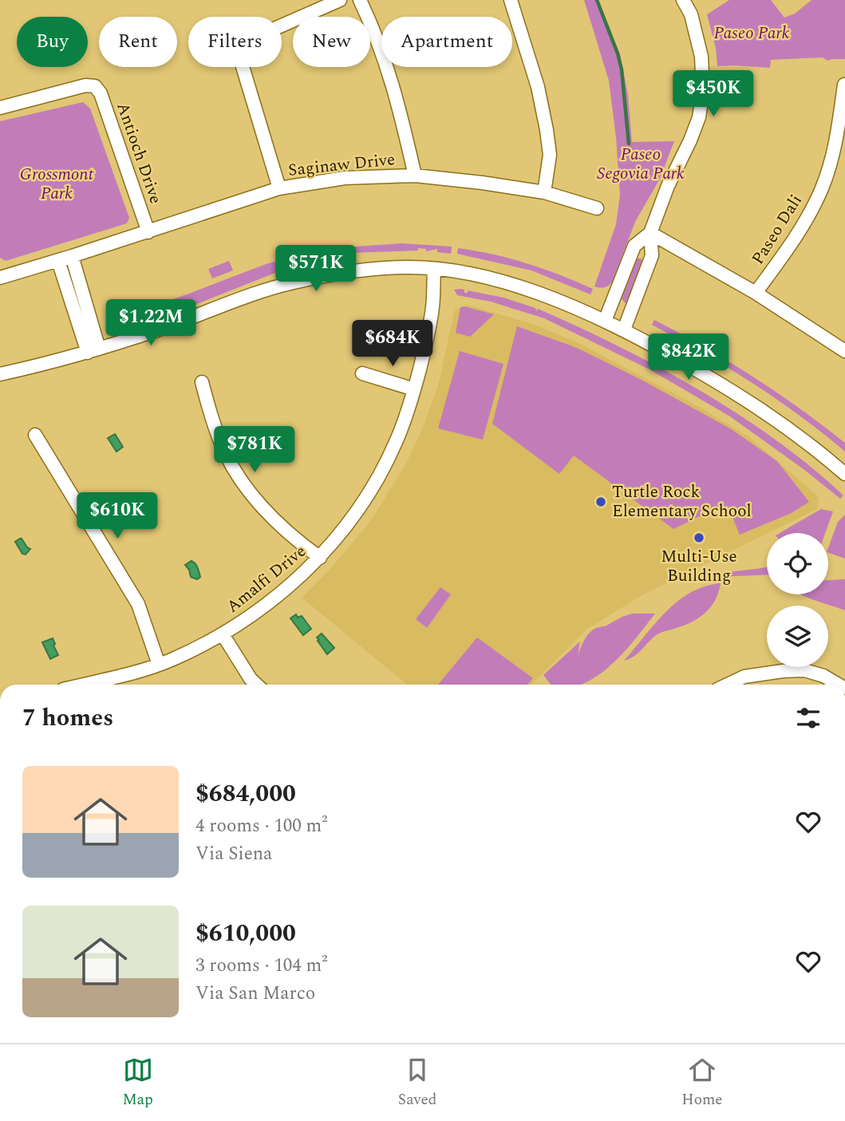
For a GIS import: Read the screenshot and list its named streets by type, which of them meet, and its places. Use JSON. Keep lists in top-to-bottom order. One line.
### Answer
{"streets":{"street":["Antioch Drive","Saginaw Drive","Paseo Dali","Amalfi Drive"]},"crossings":[["Antioch Drive","Saginaw Drive"]],"parks":["Paseo Park","Paseo Segovia Park","Grossmont Park"],"places":["Turtle Rock Elementary School","Multi-Use Building"],"page":{"chip":["Buy","Rent","Filters","New","Apartment"],"price":["$450K","$571K","$1.22M","$684K","$842K","$781K","$610K"],"heading":"7 homes","list":[{"name":"$684,000","note":"4 rooms · 100 m² · Via Siena"},{"name":"$610,000","note":"3 rooms · 104 m² · Via San Marco"}],"tabs":["Map","Saved","Home"]}}
